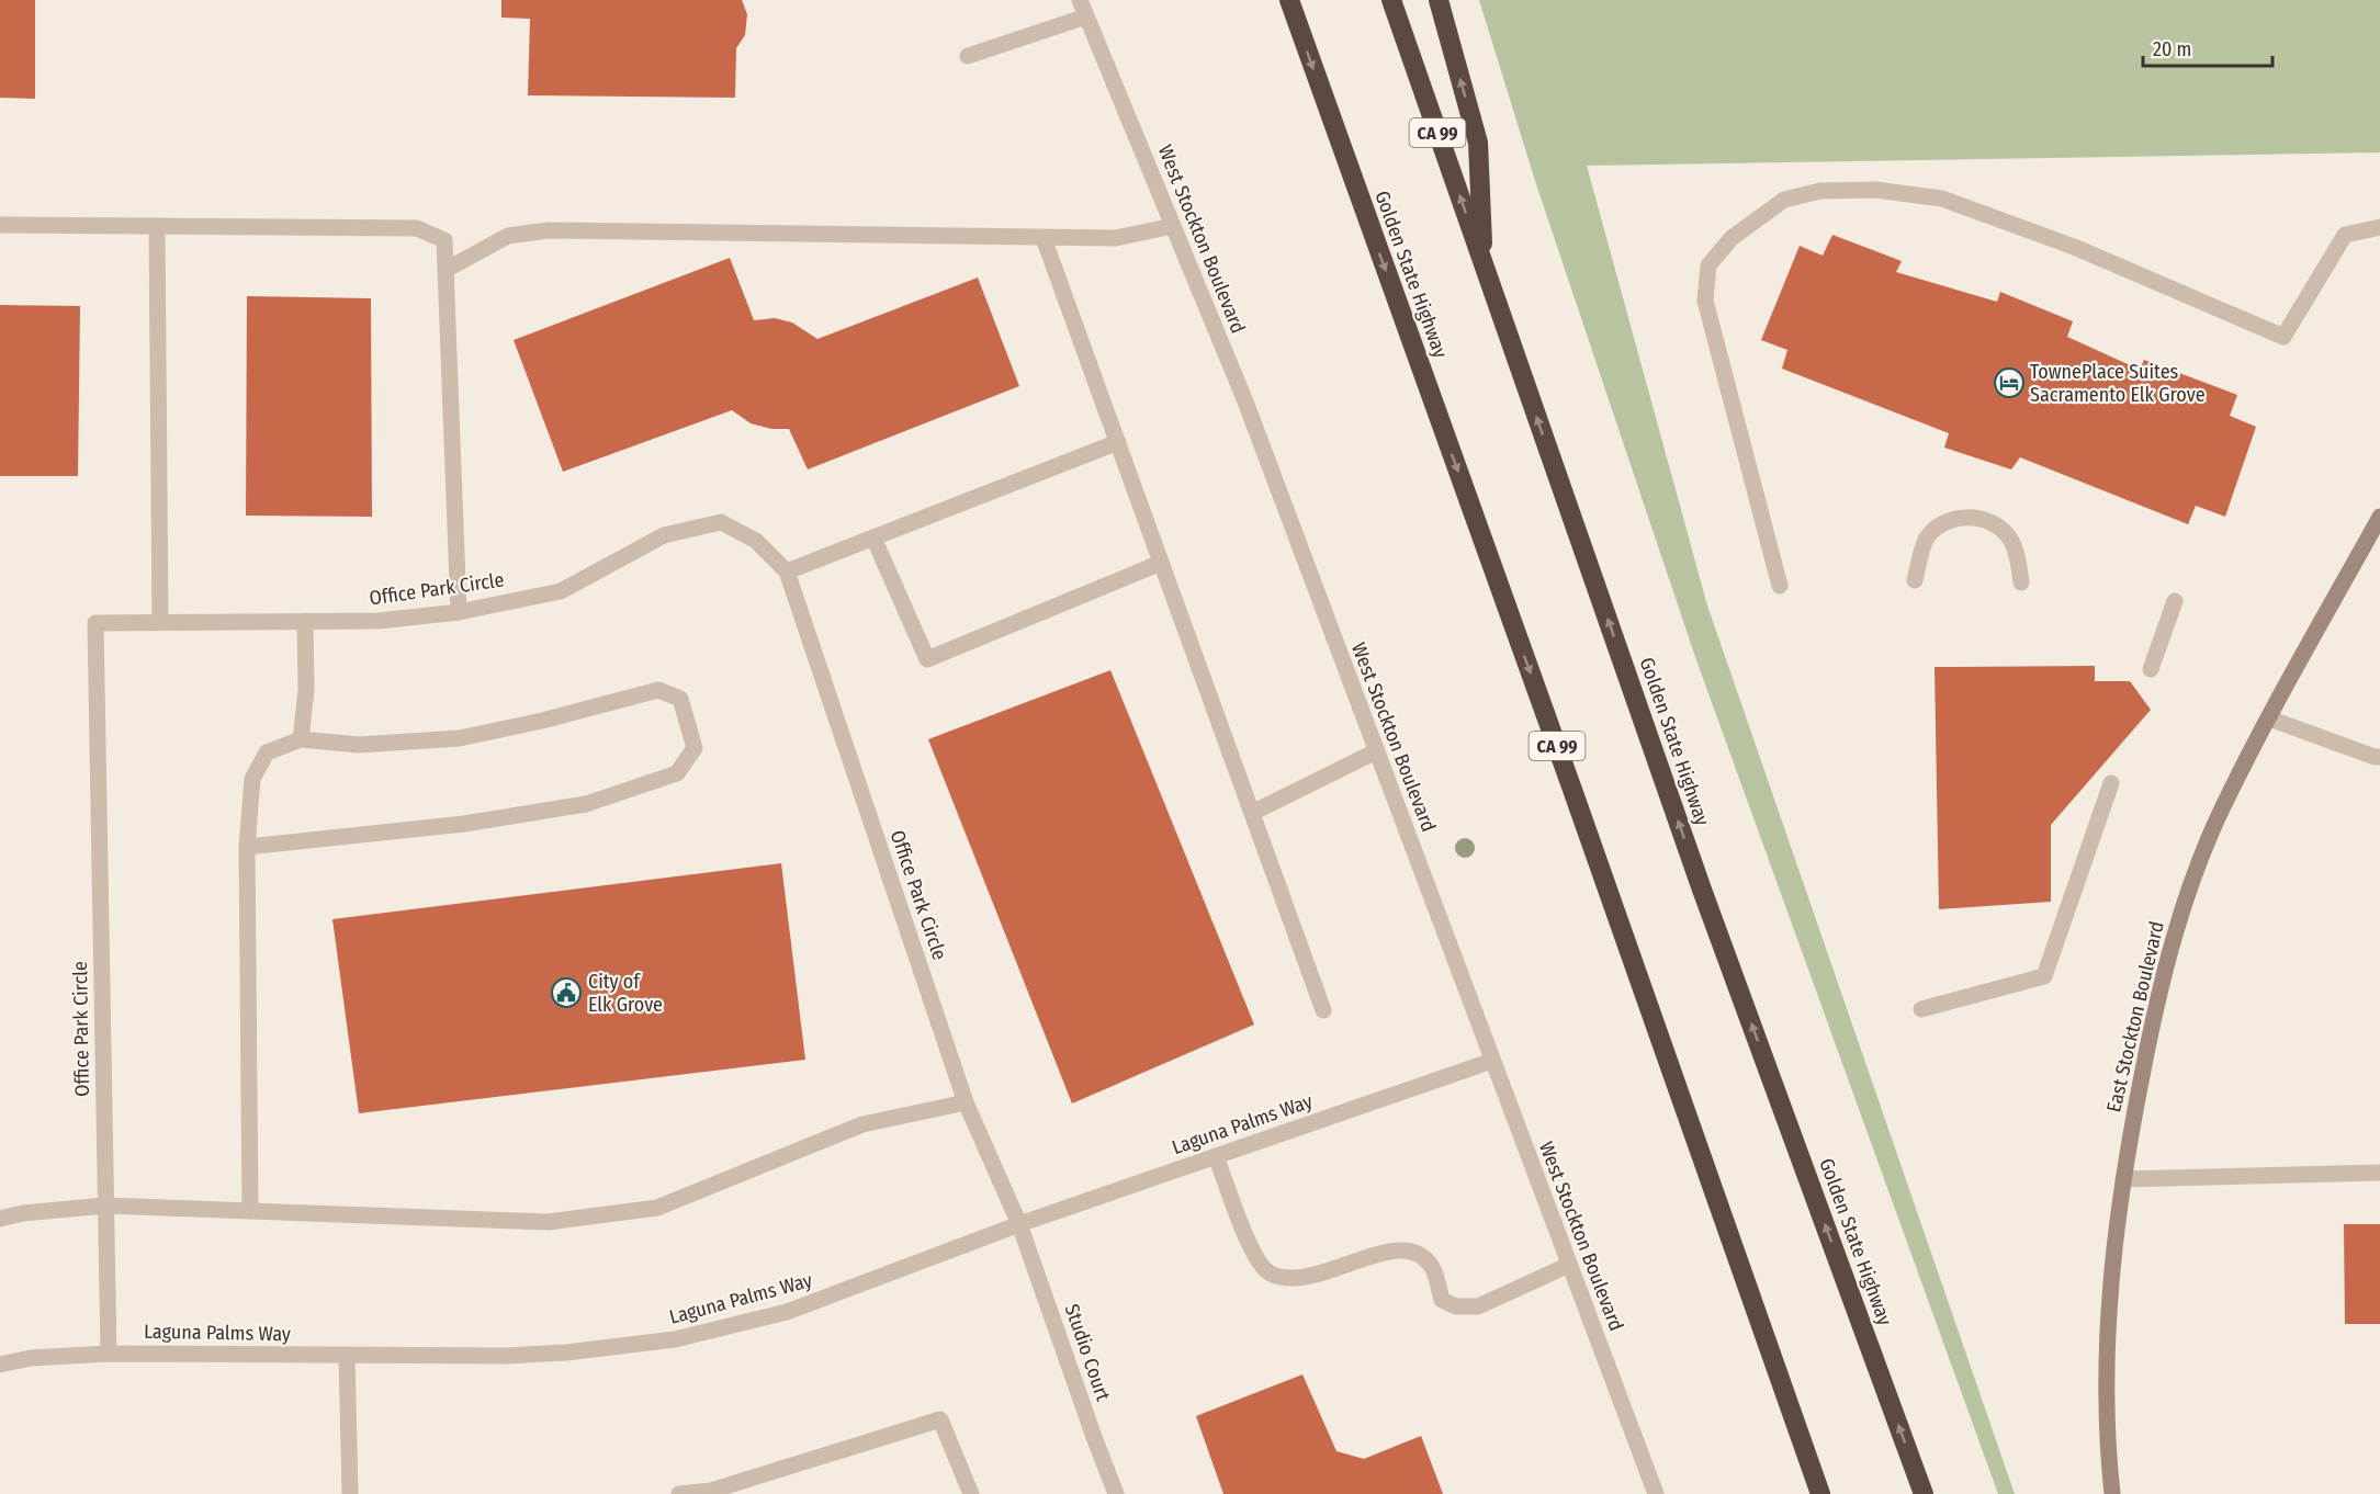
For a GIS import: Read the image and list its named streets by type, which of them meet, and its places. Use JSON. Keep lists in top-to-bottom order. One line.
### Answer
{"streets":{"highway":["CA 99","Golden State Highway"],"street":["West Stockton Boulevard","Office Park Circle","East Stockton Boulevard","Laguna Palms Way","Studio Court"]},"crossings":[["West Stockton Boulevard","Laguna Palms Way"],["Office Park Circle","Laguna Palms Way"],["Office Park Circle","Studio Court"],["Laguna Palms Way","Studio Court"]],"places":{"hotel":["TownePlace Suites Sacramento Elk Grove"],"public building":["City of Elk Grove"]},"scale_bar":"20 m"}
